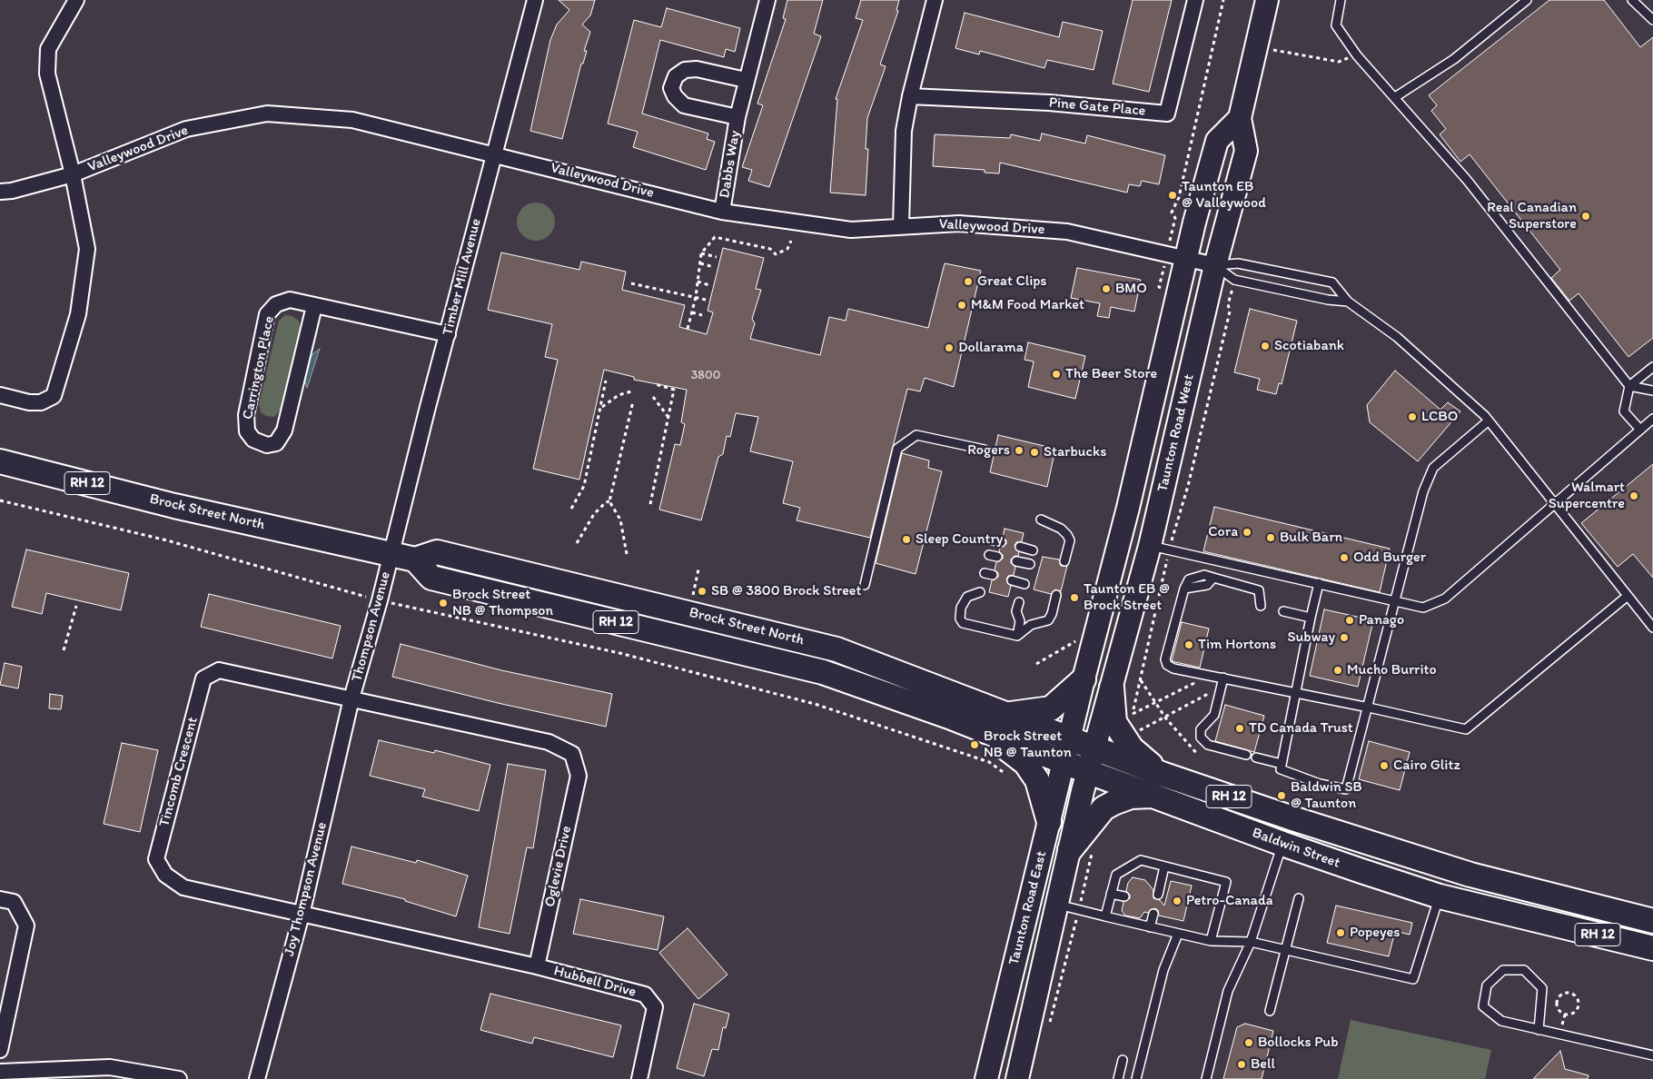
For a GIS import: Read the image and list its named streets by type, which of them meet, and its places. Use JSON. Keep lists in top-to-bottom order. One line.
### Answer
{"streets":{"main road":["Taunton Road West","RH 12","Brock Street North","Baldwin Street","Taunton Road East"],"street":["Pine Gate Place","Valleywood Drive","Dabbs Way","Timber Mill Avenue","Carrington Place","Thompson Avenue","Tincomb Crescent","Oglevie Drive","Joy Thompson Avenue","Hubbell Drive"]},"crossings":[["Valleywood Drive","Dabbs Way"],["Valleywood Drive","Timber Mill Avenue"],["Valleywood Drive","Taunton Road West"],["Timber Mill Avenue","Carrington Place"],["Timber Mill Avenue","Brock Street North"],["Timber Mill Avenue","Thompson Avenue"],["Taunton Road West","Brock Street North"],["Taunton Road West","Baldwin Street"],["Taunton Road West","Taunton Road East"],["Brock Street North","Thompson Avenue"],["Brock Street North","Baldwin Street"],["Brock Street North","Taunton Road East"],["Thompson Avenue","Tincomb Crescent"],["Thompson Avenue","Oglevie Drive"],["Thompson Avenue","Joy Thompson Avenue"],["Tincomb Crescent","Oglevie Drive"],["Tincomb Crescent","Joy Thompson Avenue"],["Baldwin Street","Taunton Road East"],["Oglevie Drive","Joy Thompson Avenue"],["Oglevie Drive","Hubbell Drive"]],"places":["Taunton EB @ Valleywood","Real Canadian Superstore","Great Clips","BMO","M&M Food Market","Scotiabank","Dollarama","The Beer Store","LCBO","Rogers","Starbucks","Walmart Supercentre","Cora","Bulk Barn","Sleep Country","Odd Burger","SB @ 3800 Brock Street","Taunton EB @ Brock Street","Brock Street NB @ Thompson","Panago","Subway","Tim Hortons","Mucho Burrito","TD Canada Trust","Brock Street NB @ Taunton","Cairo Glitz","Baldwin SB @ Taunton","Petro-Canada","Popeyes","Bollocks Pub","Bell"],"house_numbers":["3800"]}
